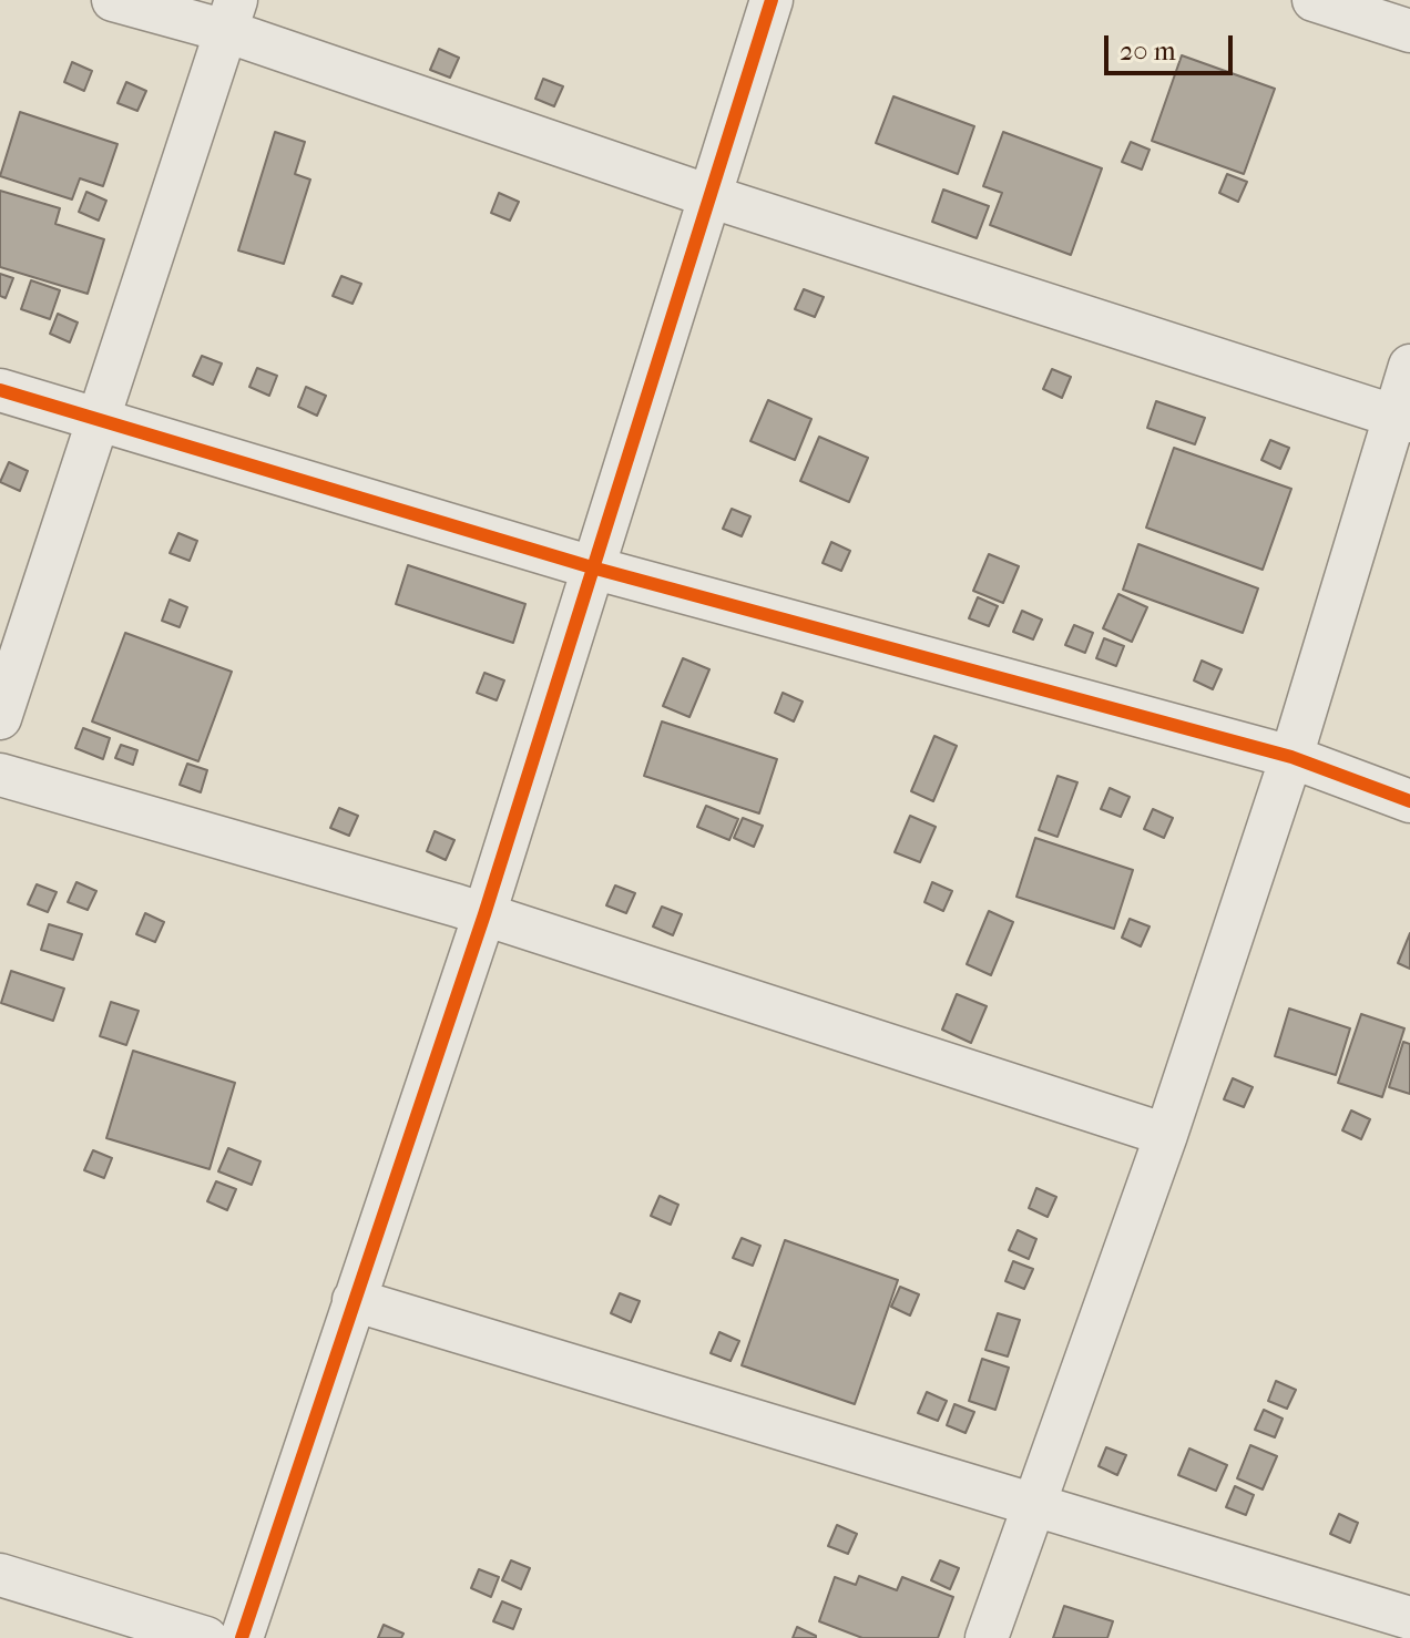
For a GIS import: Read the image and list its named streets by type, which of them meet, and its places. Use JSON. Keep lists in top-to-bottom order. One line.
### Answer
{"scale_bar":"20 m"}
